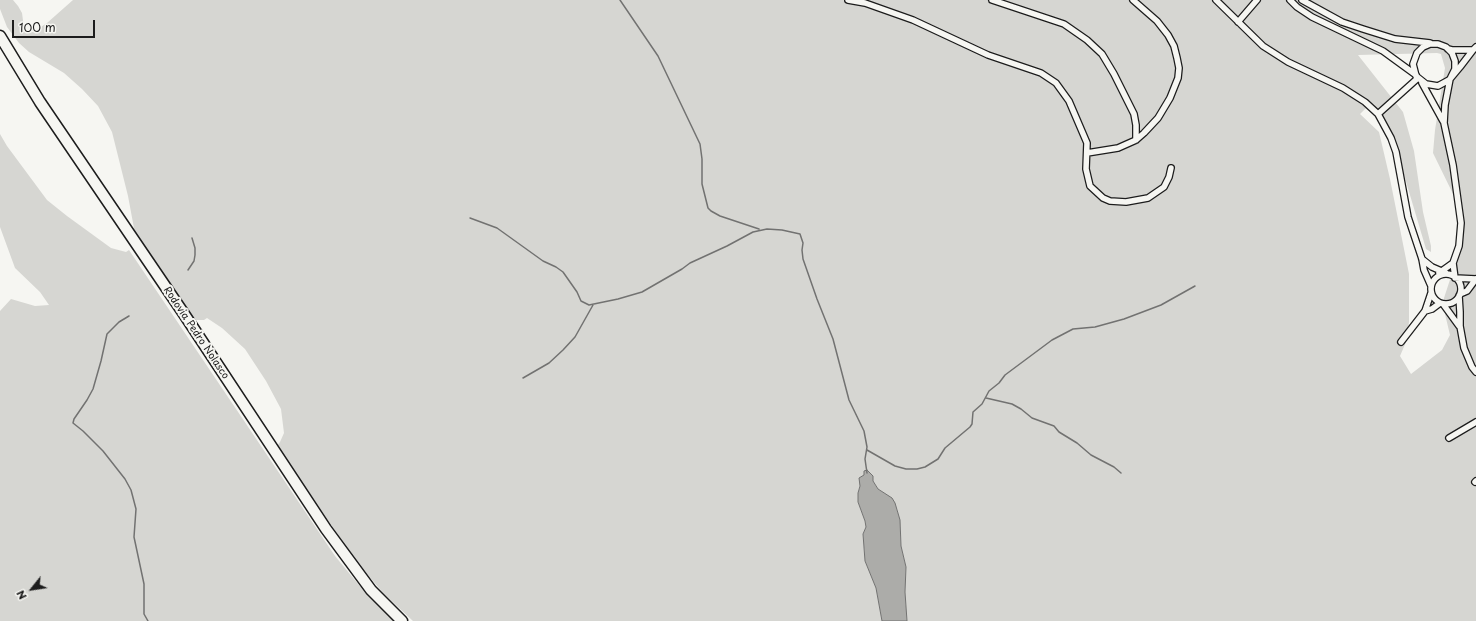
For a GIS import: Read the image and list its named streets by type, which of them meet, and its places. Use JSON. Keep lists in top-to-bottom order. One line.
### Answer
{"streets":{"highway":["Rodovia Pedro Nolasco"]},"scale_bar":"100 m","north":"bottom left"}
